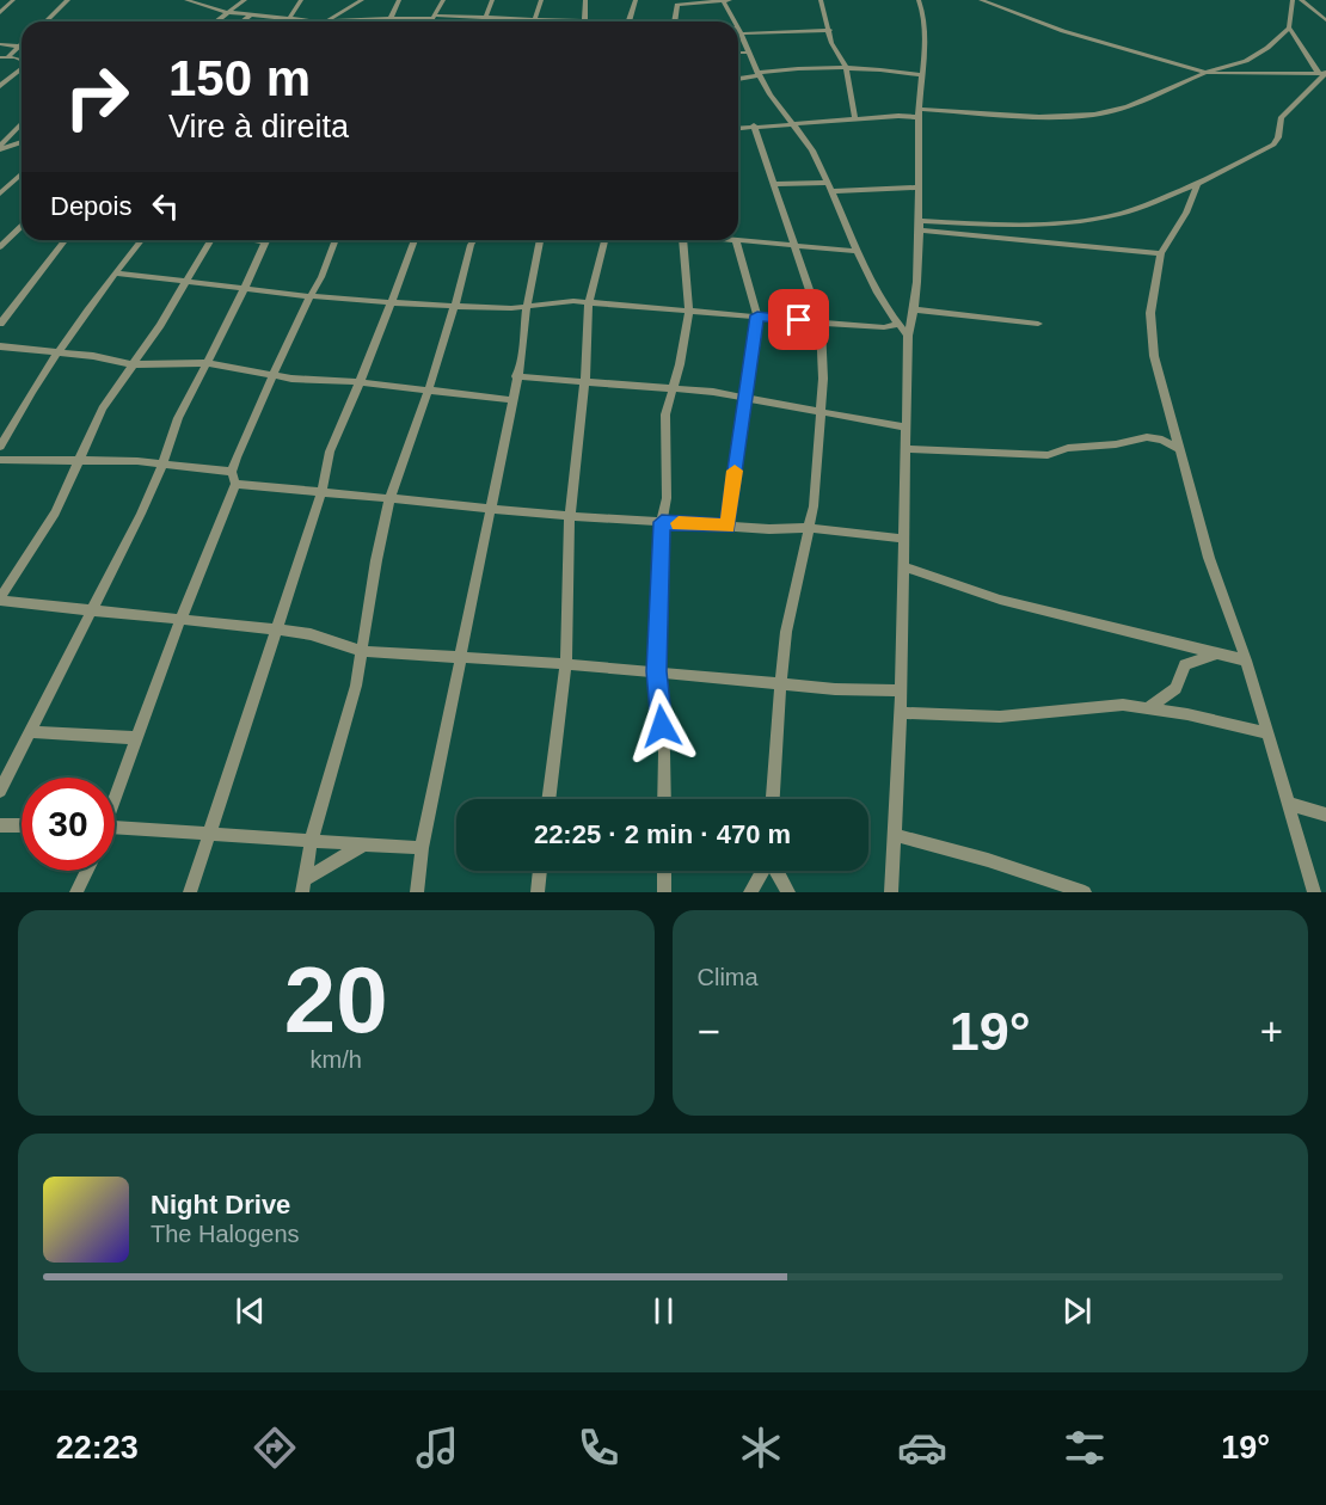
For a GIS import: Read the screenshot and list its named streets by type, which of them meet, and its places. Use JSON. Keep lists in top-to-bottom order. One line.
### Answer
{"page":{"turn":["150 m","Vire à direita"],"then":"Depois","limit":"30","trip":"22:25 · 2 min · 470 m","tile":[["20","km/h"],"Clima"],"heat":["−","19°","+"],"song":["Night Drive","The Halogens"],"tabs":["22:23","19°"]}}
